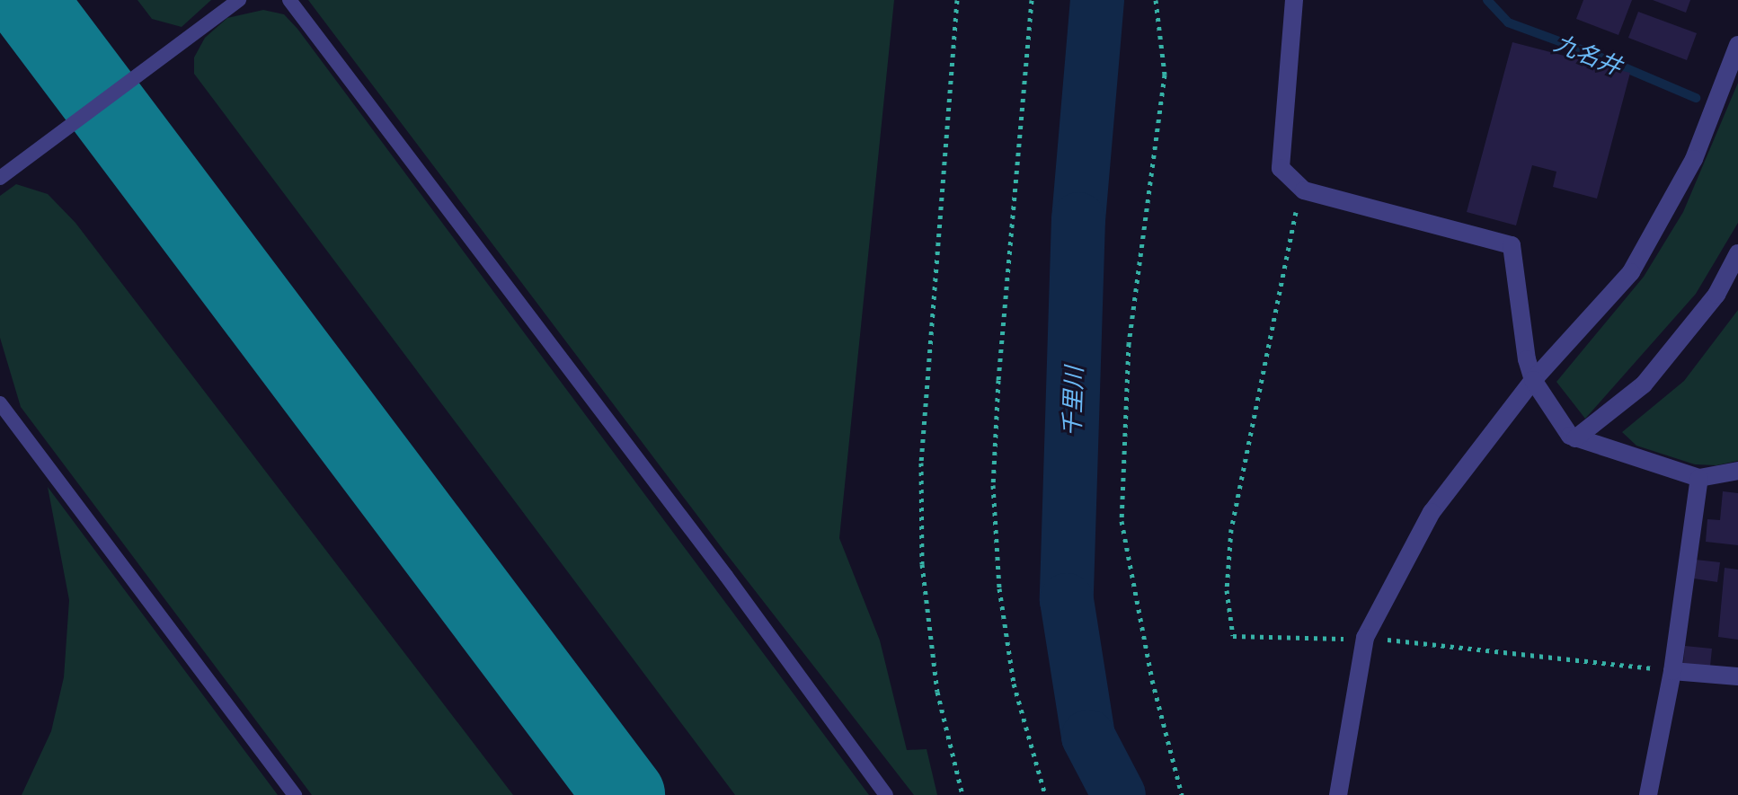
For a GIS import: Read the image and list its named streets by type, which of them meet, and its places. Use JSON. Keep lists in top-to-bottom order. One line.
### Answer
{"water":["九名井","千里川"]}
